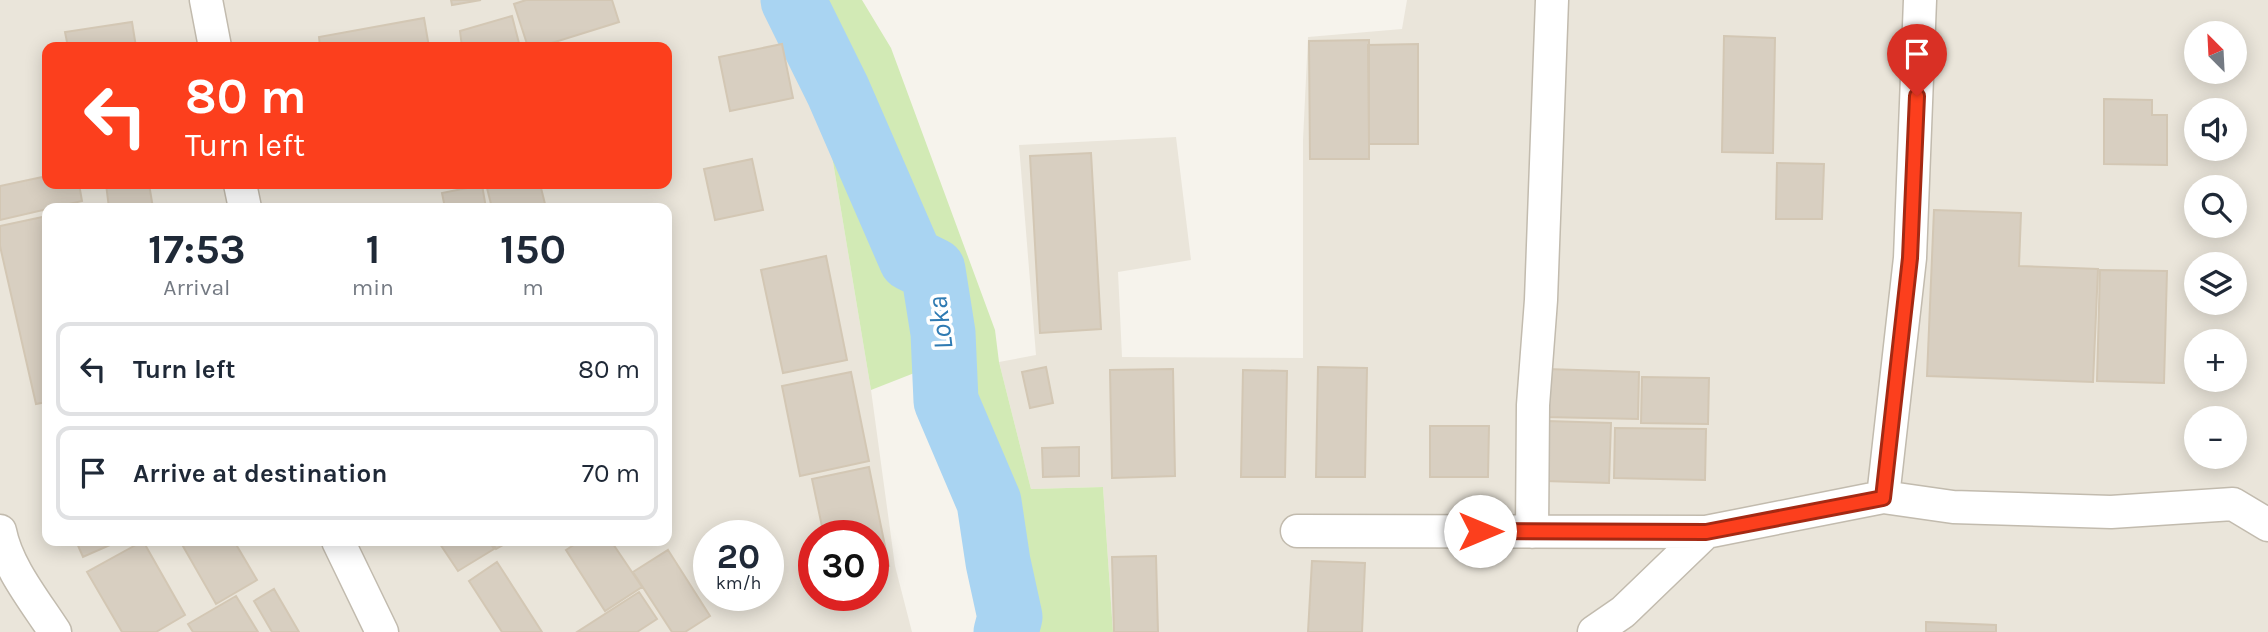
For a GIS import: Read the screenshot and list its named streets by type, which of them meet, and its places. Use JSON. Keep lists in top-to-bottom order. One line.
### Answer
{"water":["Loka"],"north":"top left","page":{"map_buttons":["+","−"],"turn":["80 m","Turn left"],"eta":["17:53","Arrival","1","min","150","m"],"list":[{"name":"Turn left","value":"80 m"},{"name":"Arrive at destination","value":"70 m"}],"speed":"20 km/h","limit":"30"}}
